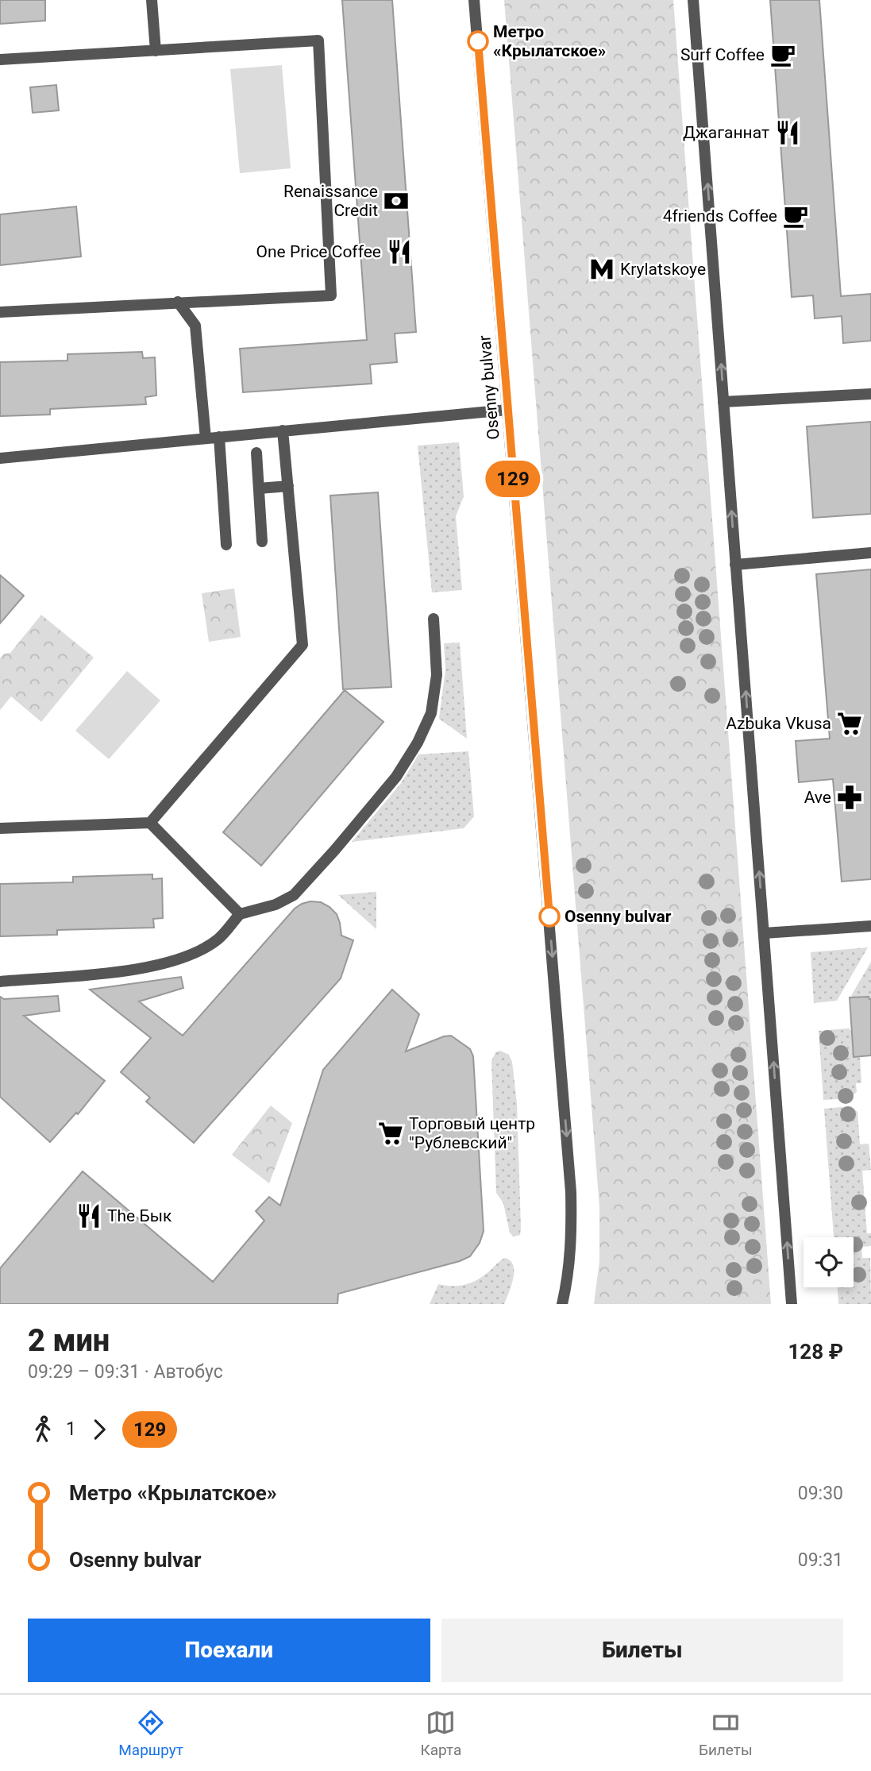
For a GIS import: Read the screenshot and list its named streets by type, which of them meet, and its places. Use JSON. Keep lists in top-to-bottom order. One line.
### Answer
{"streets":{"street":["Osenny bulvar"]},"one_way":["Osenny bulvar"],"places":{"other":["Метро «Крылатское»","Osenny bulvar"],"cafe":["Surf Coffee","4friends Coffee"],"restaurant":["Джаганнат","One Price Coffee","The Бык"],"bank":["Renaissance Credit"],"metro station":["Krylatskoye"],"supermarket":["Azbuka Vkusa","Торговый центр \"Рублевский\""],"pharmacy":["Ave"]},"lines":["bus line 129"],"page":{"on_map":"129","heading":["2 мин","09:29 – 09:31 · Автобус","128 ₽"],"legs":["1","129"],"list":[{"name":"Метро «Крылатское»","value":"09:30"},{"name":"Osenny bulvar","value":"09:31"}],"buttons":["Поехали","Билеты"],"tabs":["Маршрут","Карта","Билеты"]}}
